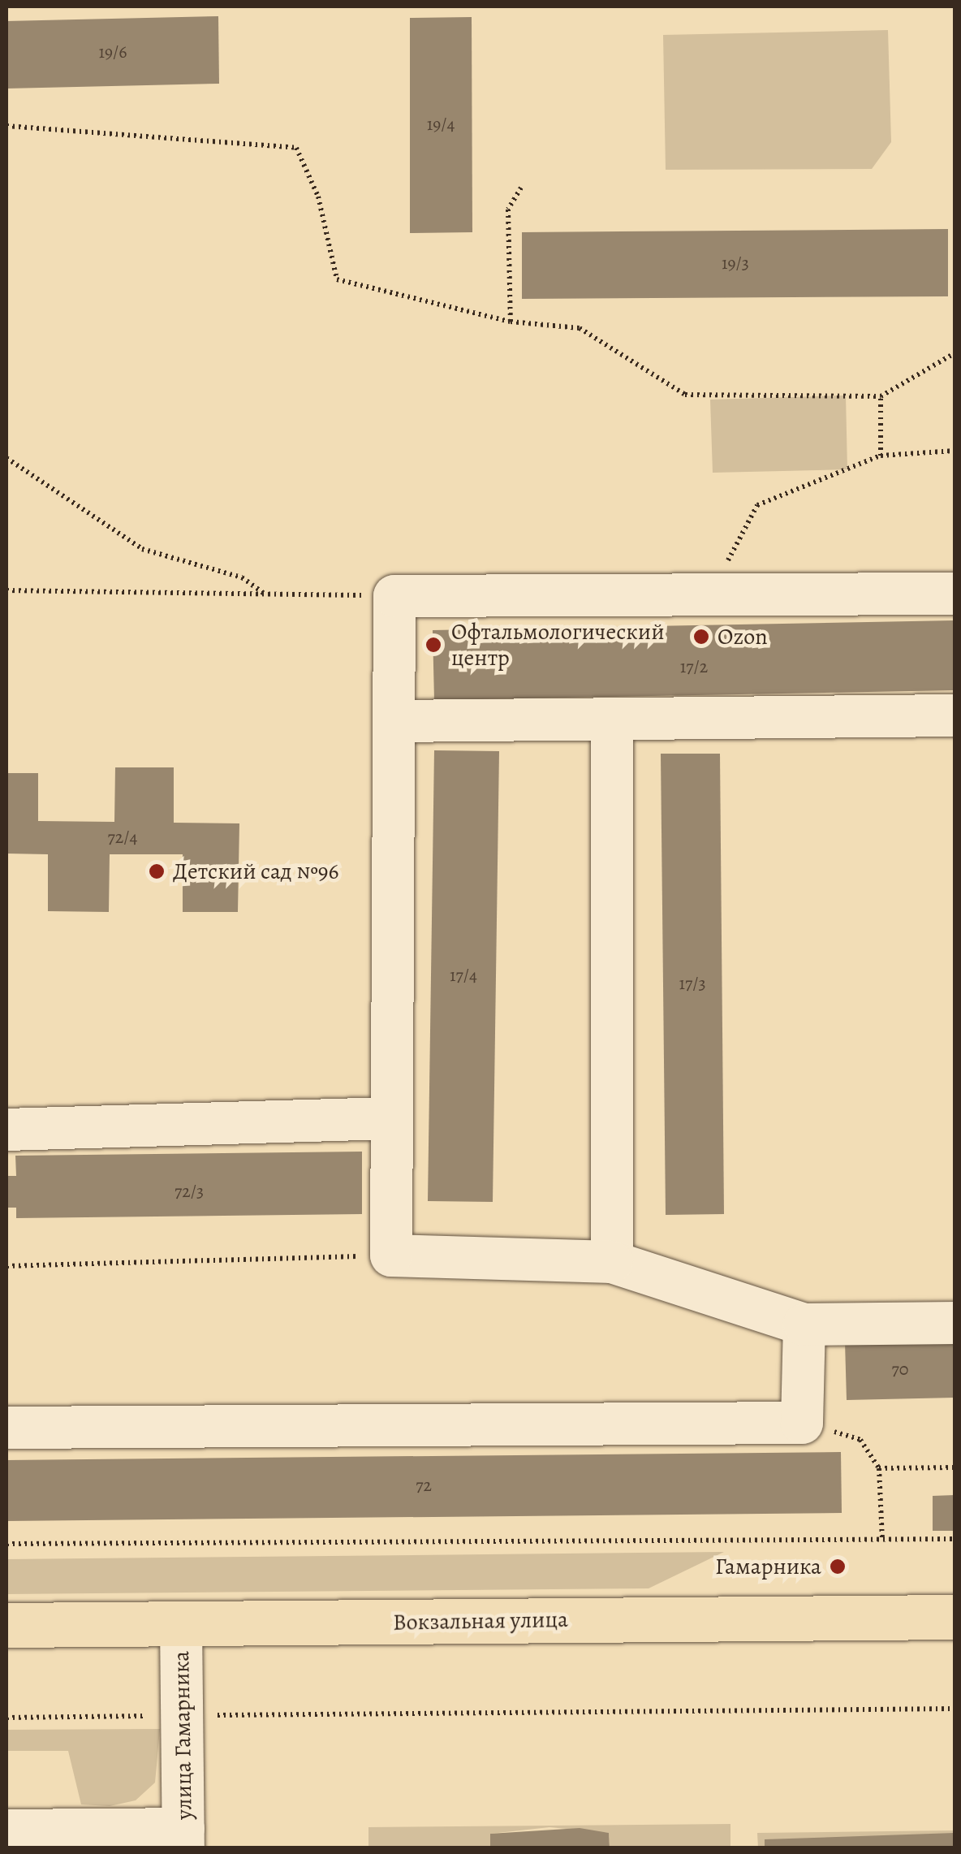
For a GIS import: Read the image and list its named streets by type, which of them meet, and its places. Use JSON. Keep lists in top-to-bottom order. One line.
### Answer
{"streets":{"main road":["Вокзальная улица"],"street":["улица Гамарника"]},"crossings":[["Вокзальная улица","улица Гамарника"]],"places":["Ozon","Офтальмологический центр","Детский сад №96","Гамарника"],"house_numbers":["19/6","19/4","19/3","17/2","72/4","17/4","17/3","72/3","70","72"]}
